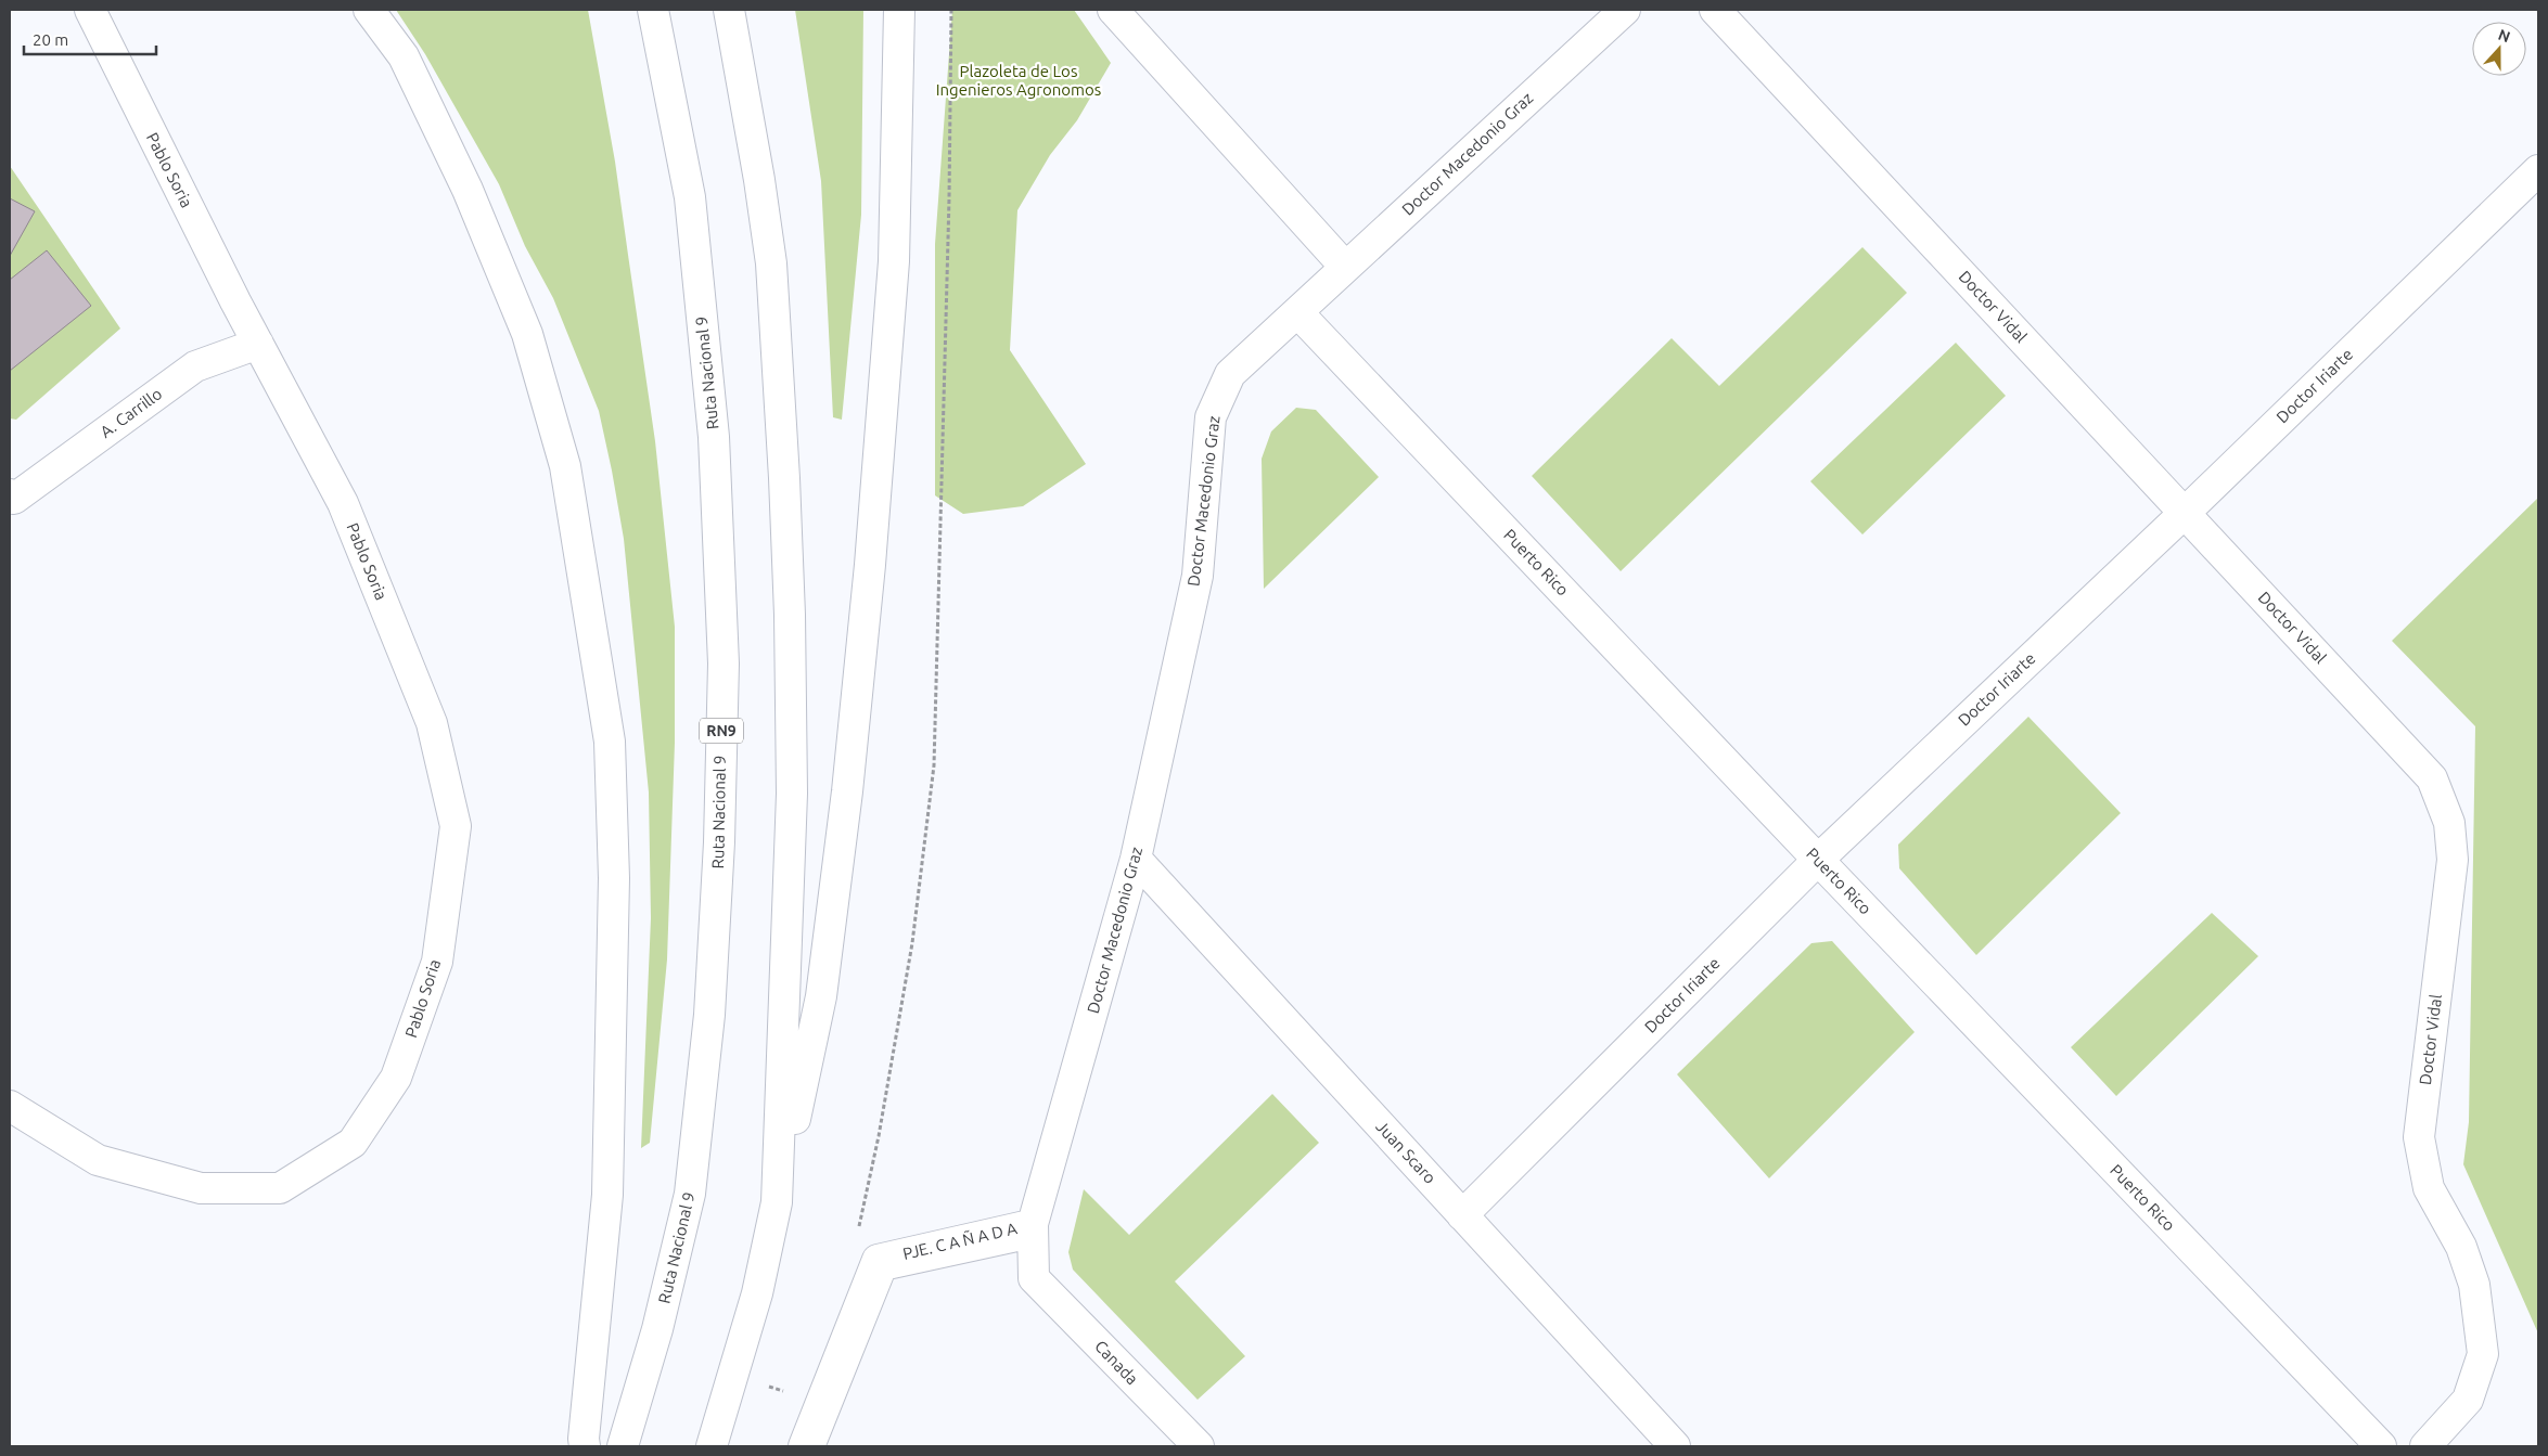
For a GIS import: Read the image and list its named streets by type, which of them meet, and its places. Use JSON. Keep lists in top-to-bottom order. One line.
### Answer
{"streets":{"main road":["Doctor Macedonio Graz","Pablo Soria","Doctor Vidal","Ruta Nacional 9","Doctor Iriarte","A. Carrillo","Puerto Rico","RN9","Juan Scaro","PJE. C A Ñ A D A","Canada"]},"crossings":[["Doctor Macedonio Graz","Puerto Rico"],["Doctor Macedonio Graz","Juan Scaro"],["Doctor Macedonio Graz","Canada"],["Pablo Soria","A. Carrillo"],["Doctor Vidal","Doctor Iriarte"],["Doctor Iriarte","Puerto Rico"],["Doctor Iriarte","Juan Scaro"]],"parks":["Plazoleta de Los Ingenieros Agronomos"],"scale_bar":"20 m","north":"top"}
